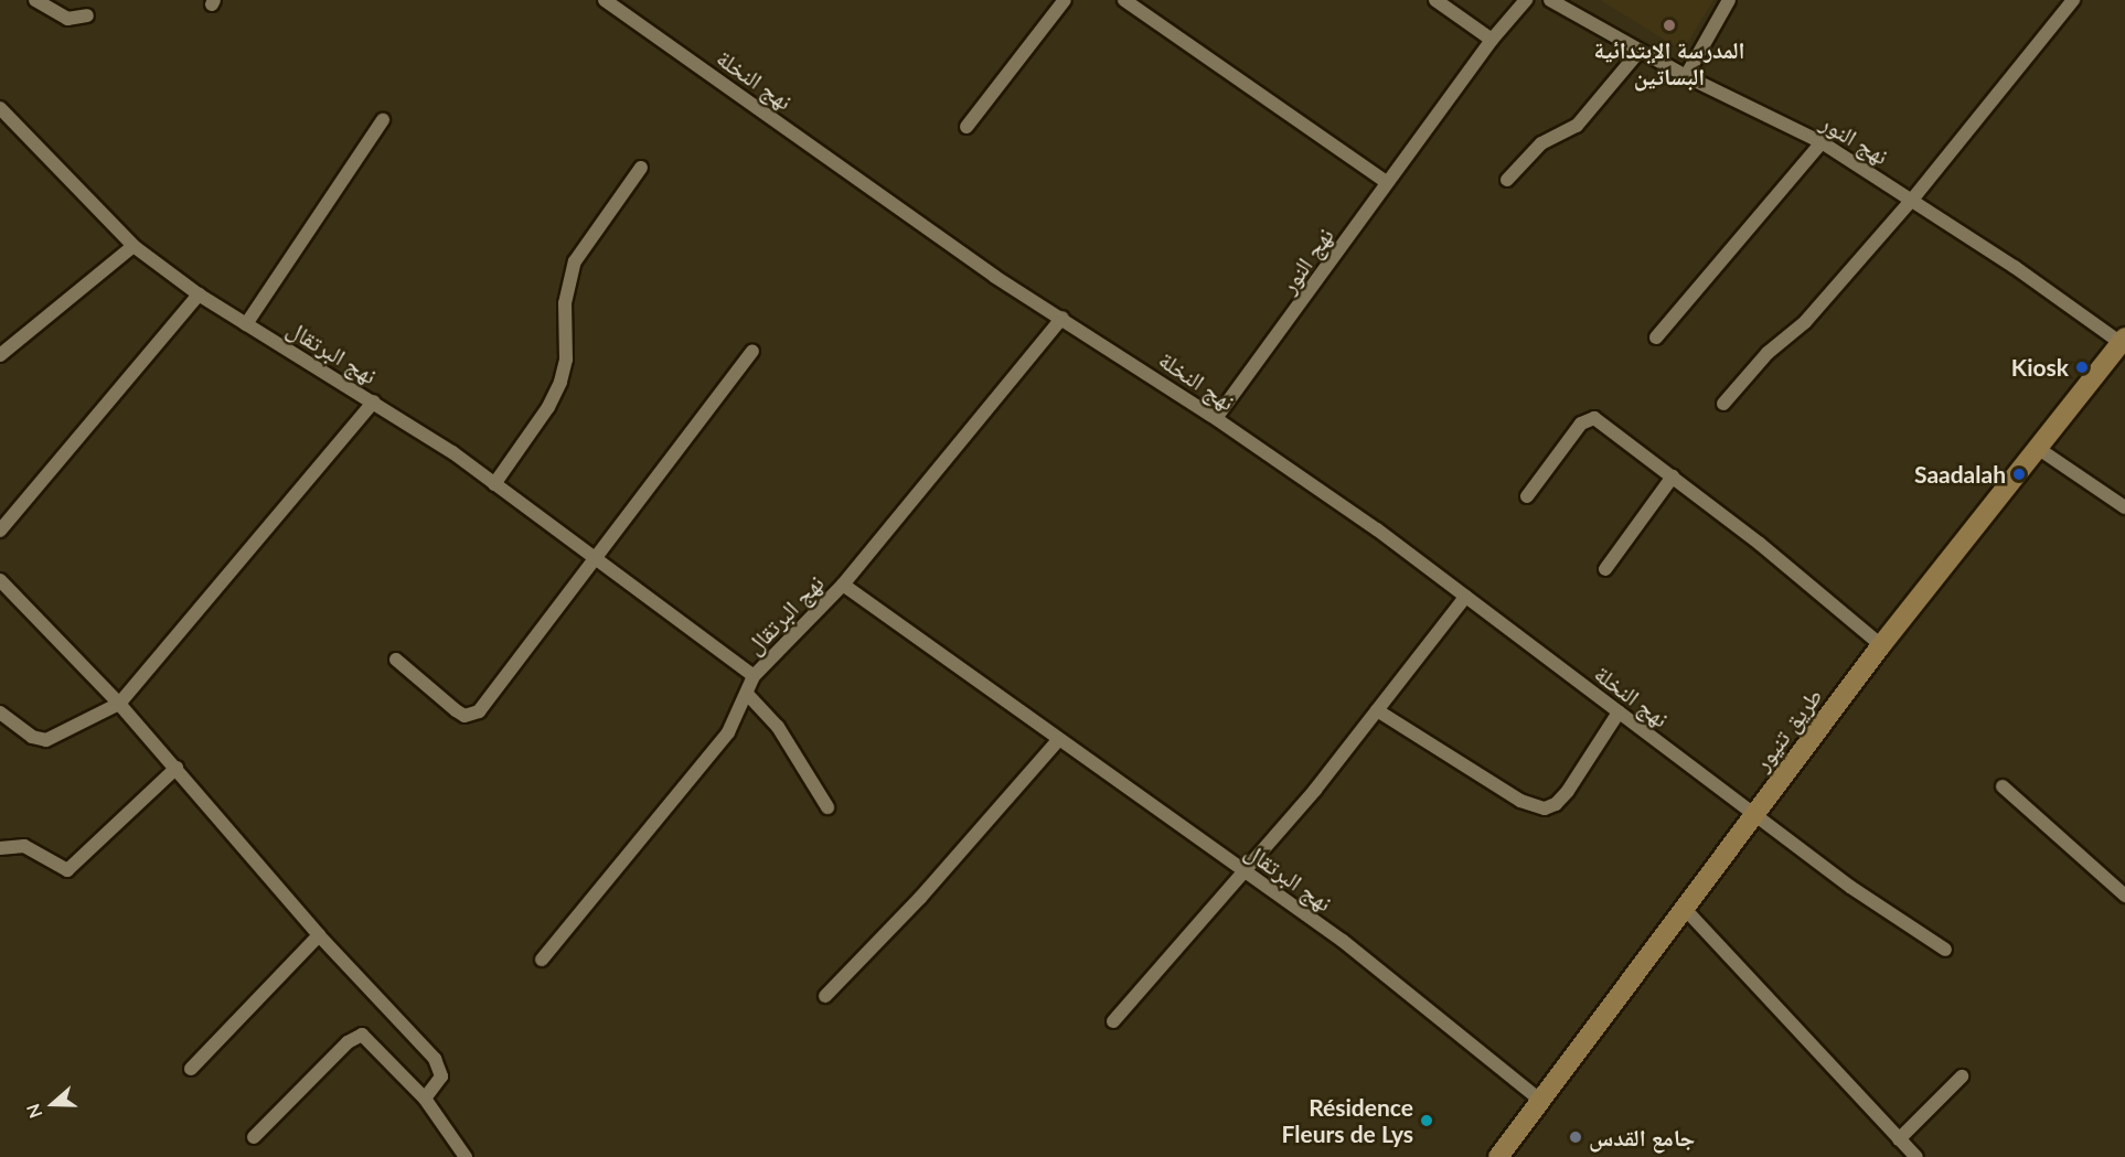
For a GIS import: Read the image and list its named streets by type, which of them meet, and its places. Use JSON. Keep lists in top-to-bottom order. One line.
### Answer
{"streets":{"main road":["طريق تنيور"],"street":["نهج النخلة","نهج النور","نهج البرتقال"]},"crossings":[["نهج النخلة","نهج النور"],["نهج النخلة","طريق تنيور"],["نهج النور","طريق تنيور"],["نهج البرتقال","طريق تنيور"]],"places":["المدرسة الإبتدائية البساتين","Kiosk","Saadalah","Résidence Fleurs de Lys","جامع القدس"],"north":"left"}
